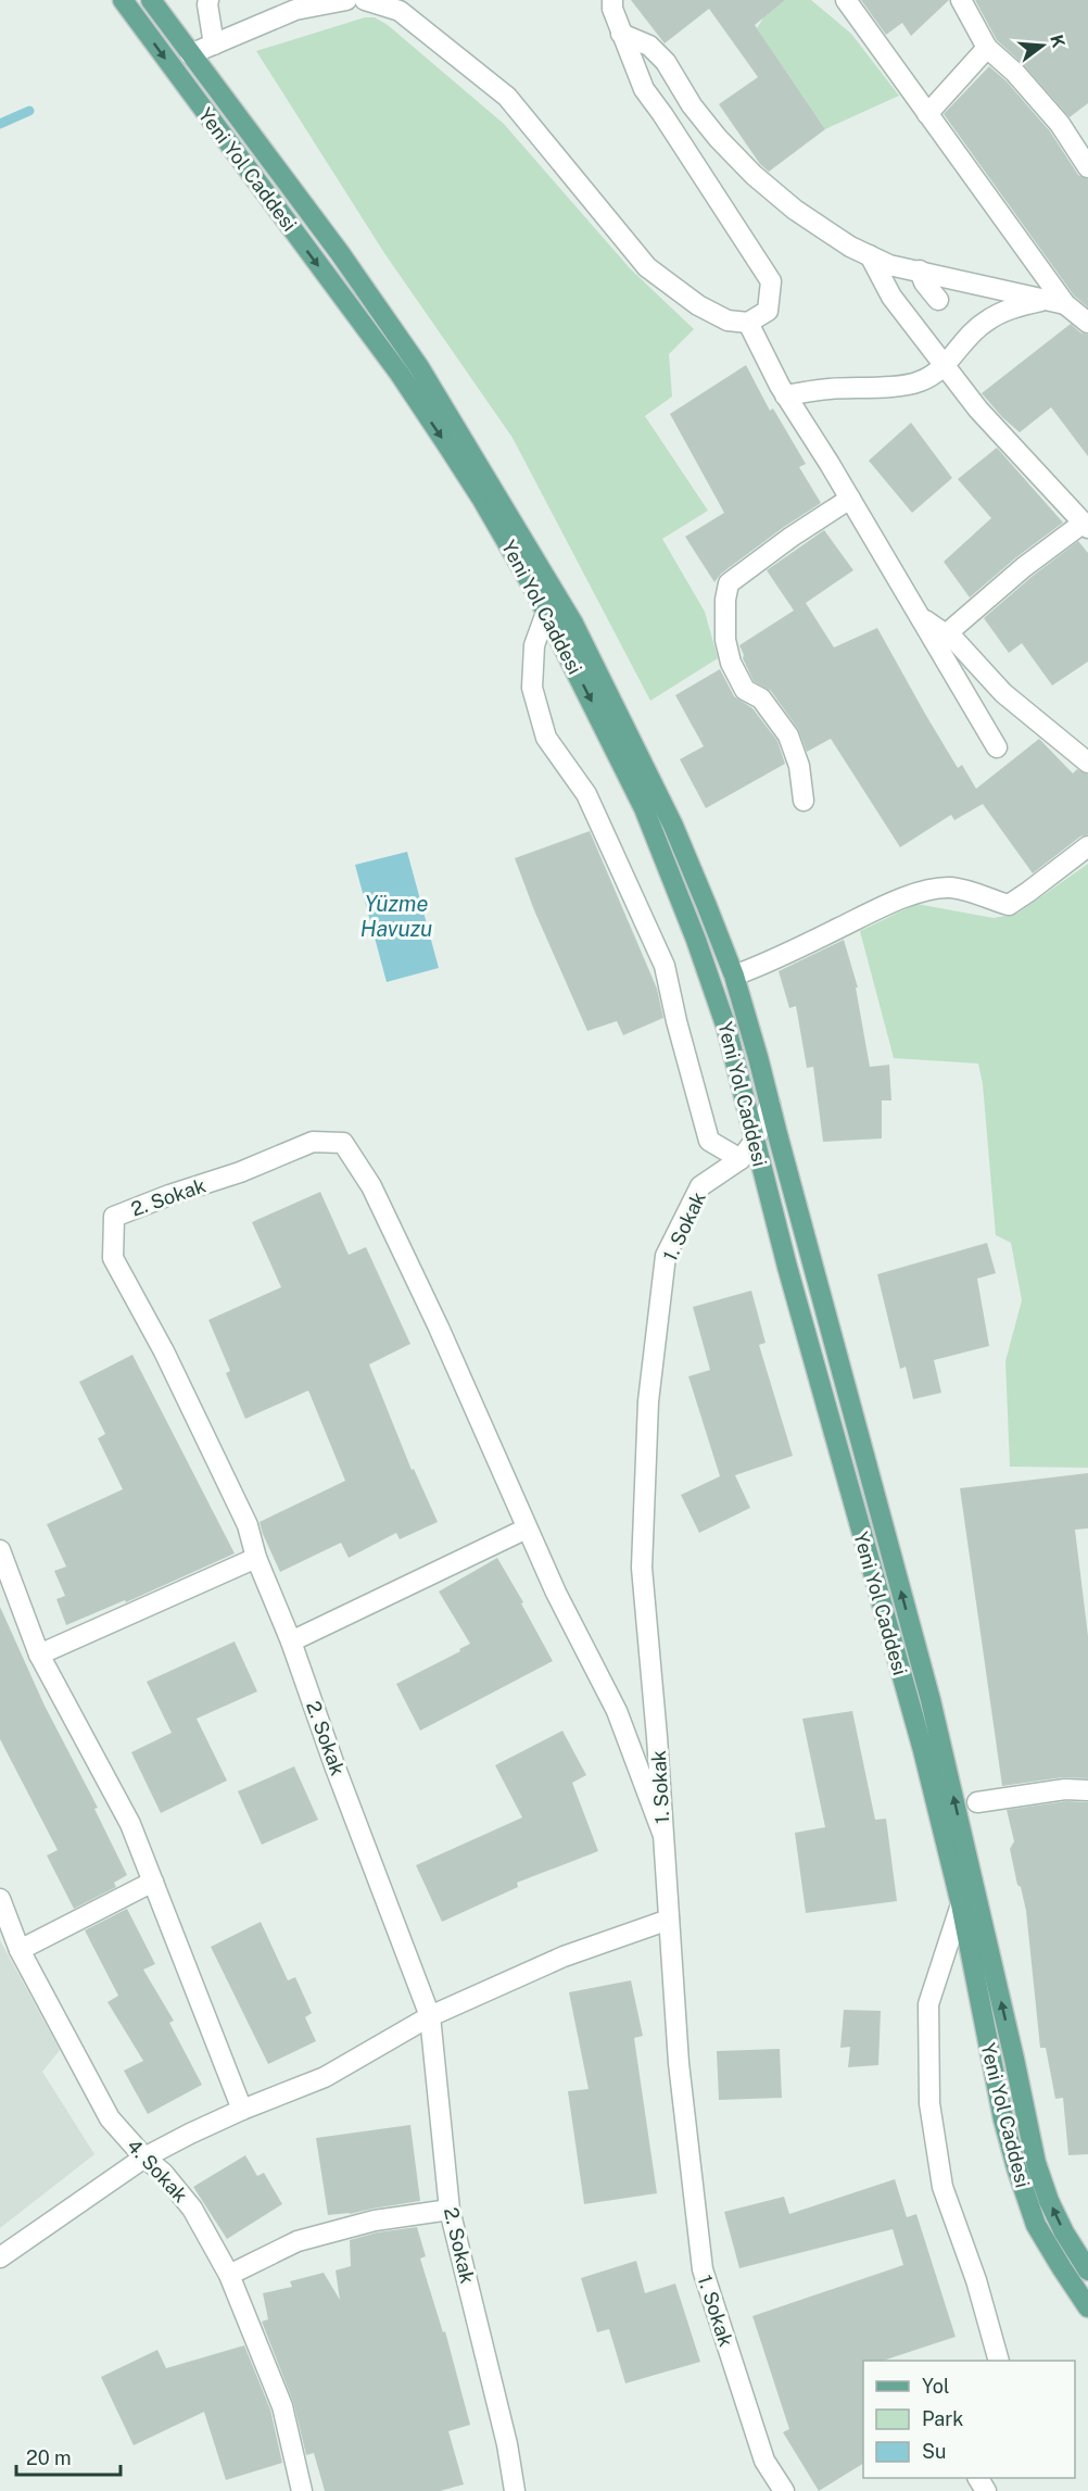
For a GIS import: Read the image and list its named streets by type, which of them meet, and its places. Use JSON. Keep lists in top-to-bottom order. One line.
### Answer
{"streets":{"main road":["Yeni Yol Caddesi"],"street":["2. Sokak","1. Sokak","4. Sokak"]},"crossings":[["Yeni Yol Caddesi","1. Sokak"]],"water":["Yüzme Havuzu"],"legend":["Yol","Park","Su"],"scale_bar":"20 m","north":"right"}
